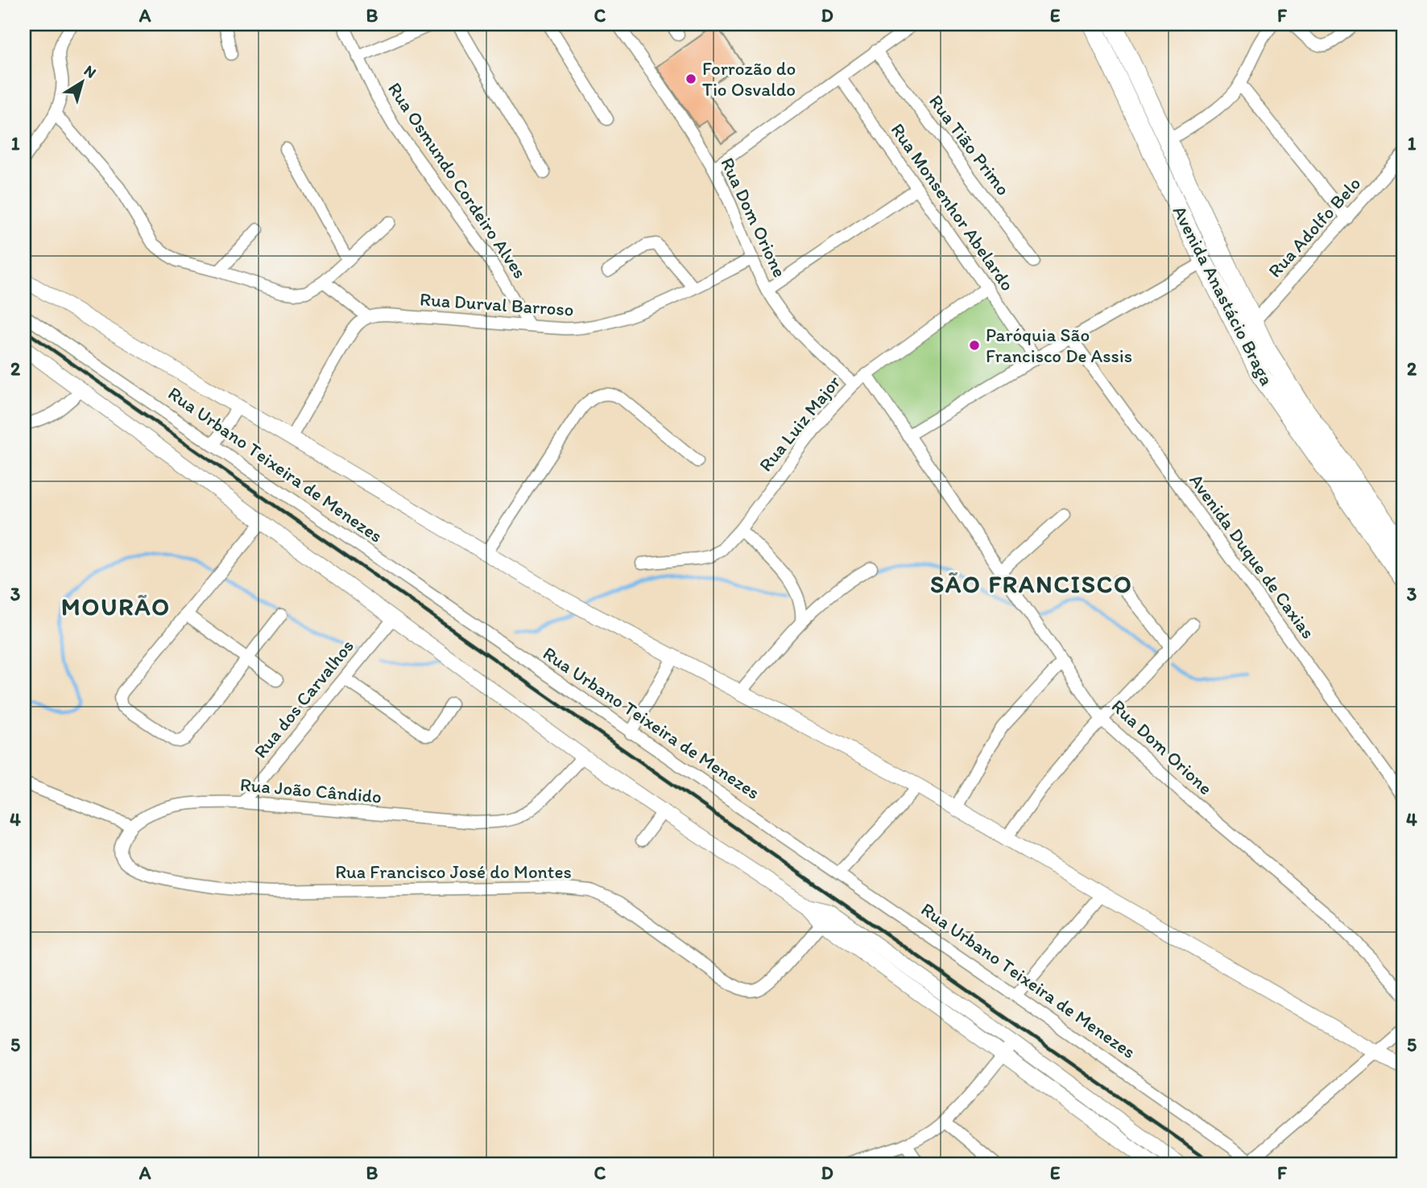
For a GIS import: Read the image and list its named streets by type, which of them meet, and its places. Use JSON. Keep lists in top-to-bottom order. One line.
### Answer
{"streets":{"main road":["Avenida Anastácio Braga"],"street":["Rua Tião Primo","Rua Osmundo Cordeiro Alves","Rua Monsenhor Abelardo","Rua Dom Orione","Rua Adolfo Belo","Rua Durval Barroso","Rua Luiz Major","Rua Urbano Teixeira de Menezes","Avenida Duque de Caxias","Rua dos Carvalhos","Rua João Cândido","Rua Francisco José do Montes"]},"crossings":[["Rua Osmundo Cordeiro Alves","Rua Durval Barroso"],["Rua Monsenhor Abelardo","Rua Luiz Major"],["Rua Dom Orione","Rua Durval Barroso"],["Rua Dom Orione","Rua Luiz Major"],["Rua Adolfo Belo","Avenida Anastácio Braga"],["Rua dos Carvalhos","Rua João Cândido"],["Rua João Cândido","Rua Francisco José do Montes"]],"districts":["SÃO FRANCISCO","MOURÃO"],"places":["Forrozão do Tio Osvaldo","Paróquia São Francisco De Assis"],"north":"top right","grid":{"columns":["A","B","C","D","E","F"],"rows":["1","2","3","4","5"]}}
